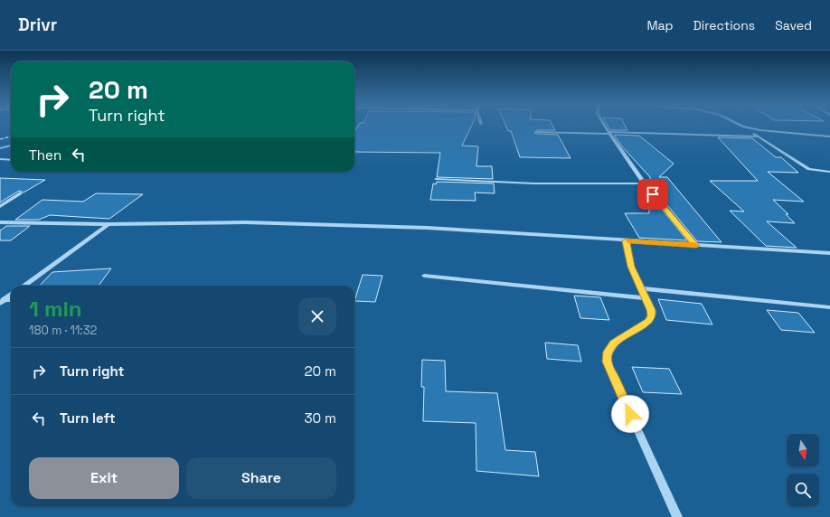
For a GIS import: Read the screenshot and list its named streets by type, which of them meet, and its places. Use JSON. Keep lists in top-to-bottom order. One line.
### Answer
{"north":"bottom","page":{"header":"Drivr","nav":["Map","Directions","Saved"],"turn":["20 m","Turn right"],"then":"Then","heading":["1 min","180 m · 11:32"],"list":[{"name":"Turn right","value":"20 m"},{"name":"Turn left","value":"30 m"}],"buttons":["Exit","Share"]}}
